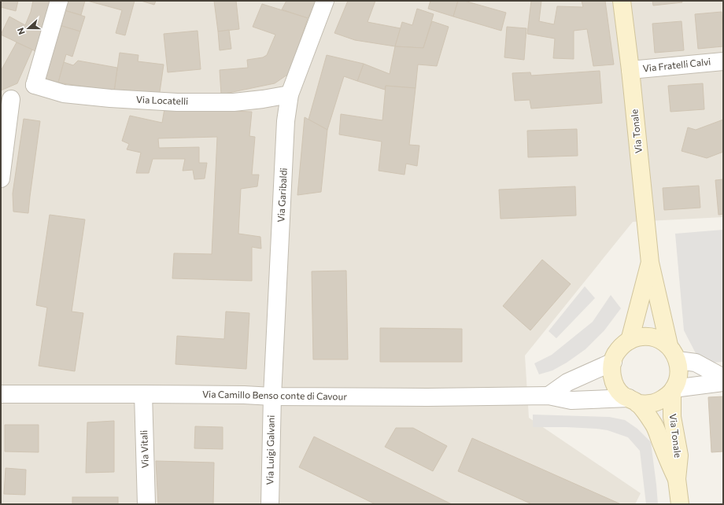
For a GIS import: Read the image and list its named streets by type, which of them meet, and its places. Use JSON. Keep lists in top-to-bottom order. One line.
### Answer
{"streets":{"main road":["Via Tonale"],"street":["Via Fratelli Calvi","Via Locatelli","Via Garibaldi","Via Camillo Benso conte di Cavour","Via Vitali","Via Luigi Galvani"]},"crossings":[["Via Fratelli Calvi","Via Tonale"],["Via Locatelli","Via Garibaldi"],["Via Tonale","Via Camillo Benso conte di Cavour"],["Via Garibaldi","Via Camillo Benso conte di Cavour"],["Via Garibaldi","Via Luigi Galvani"],["Via Camillo Benso conte di Cavour","Via Vitali"],["Via Camillo Benso conte di Cavour","Via Luigi Galvani"]],"north":"left"}
